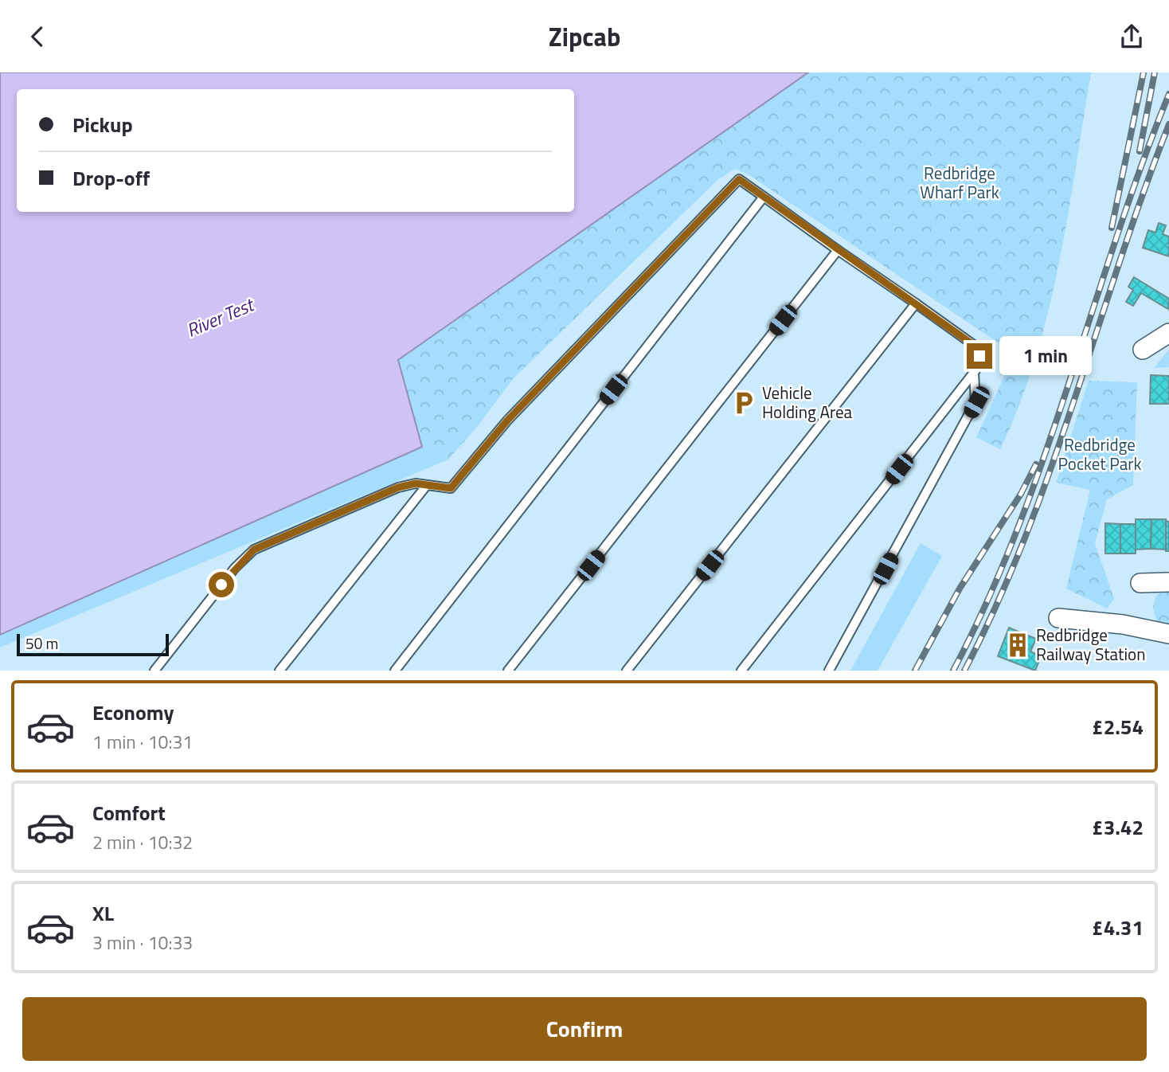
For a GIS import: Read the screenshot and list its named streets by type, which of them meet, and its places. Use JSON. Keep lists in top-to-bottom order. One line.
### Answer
{"water":["River Test"],"parks":["Redbridge Wharf Park","Redbridge Pocket Park"],"places":{"parking":["Vehicle Holding Area"],"building":["Redbridge Railway Station"]},"scale_bar":"50 m","page":{"header":"Zipcab","banner":["Pickup","Drop-off"],"bubble":"1 min","scale":"50 m","list":[{"name":"Economy","note":"1 min · 10:31","value":"£2.54"},{"name":"Comfort","note":"2 min · 10:32","value":"£3.42"},{"name":"XL","note":"3 min · 10:33","value":"£4.31"}],"buttons":"Confirm"}}
